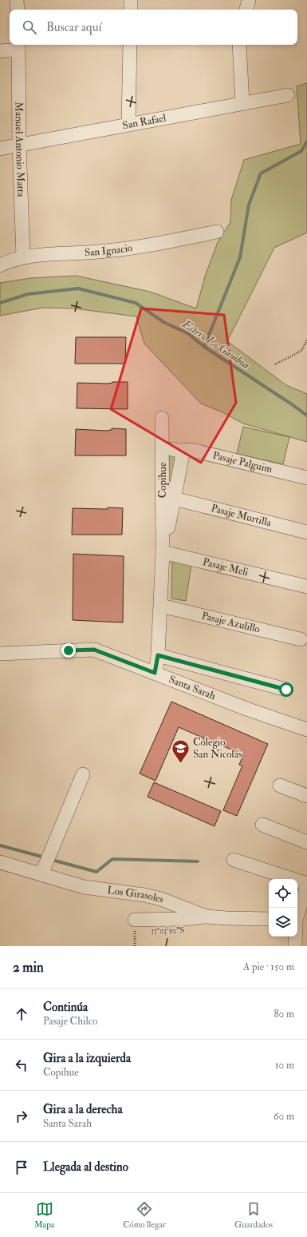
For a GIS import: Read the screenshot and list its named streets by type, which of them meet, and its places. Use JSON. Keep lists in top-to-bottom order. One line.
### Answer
{"streets":{"street":["San Rafael","Manuel Antonio Matta","San Ignacio","Pasaje Palguim","Copihue","Pasaje Murtilla","Pasaje Meli","Pasaje Azulillo","Santa Sarah","Los Girasoles"]},"crossings":[["San Rafael","Manuel Antonio Matta"],["Manuel Antonio Matta","San Ignacio"],["Pasaje Palguim","Copihue"],["Copihue","Pasaje Murtilla"],["Copihue","Pasaje Meli"],["Copihue","Pasaje Azulillo"],["Copihue","Santa Sarah"]],"water":["Estero Lo Gamboa"],"places":{"school or university":["Colegio San Nicolás"]},"page":{"search":"Buscar aquí","heading":["2 min","A pie · 150 m"],"list":[["Continúa","Pasaje Chilco","80 m"],["Gira a la izquierda","Copihue","10 m"],["Gira a la derecha","Santa Sarah","60 m"],"Llegada al destino"],"nav":["Mapa","Cómo llegar","Guardados"]},"coordinates":["33°03'50\"S"]}
